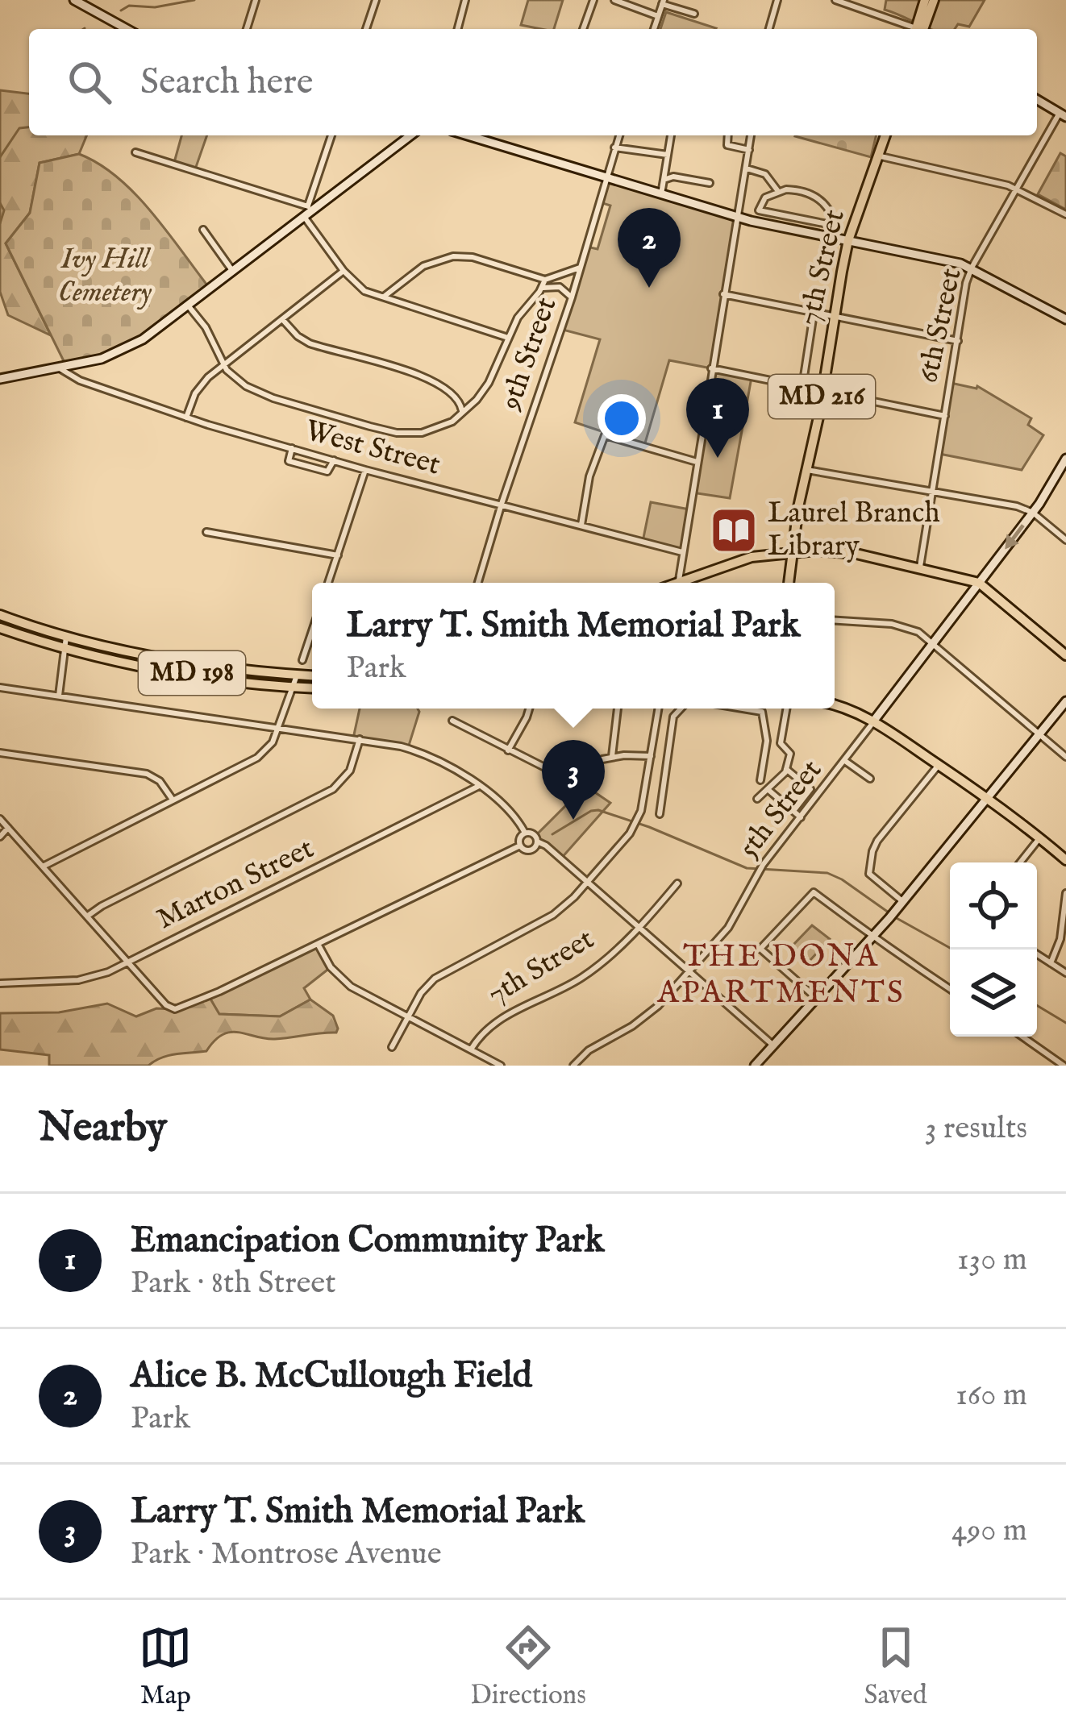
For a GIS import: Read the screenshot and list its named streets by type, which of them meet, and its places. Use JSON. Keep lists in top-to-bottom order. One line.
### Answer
{"streets":{"main road":["7th Street","MD 216","MD 198"],"street":["6th Street","9th Street","West Street","5th Street","Marton Street"]},"crossings":[["9th Street","West Street"]],"districts":["THE DONA APARTMENTS"],"parks":["Ivy Hill Cemetery"],"places":{"library":["Laurel Branch Library"]},"page":{"search":"Search here","pins":["2","1","3"],"popup":["Larry T. Smith Memorial Park","Park"],"heading":["Nearby","3 results"],"list":[{"mark":"1","name":"Emancipation Community Park","note":"Park · 8th Street","value":"130 m"},{"mark":"2","name":"Alice B. McCullough Field","note":"Park","value":"160 m"},{"mark":"3","name":"Larry T. Smith Memorial Park","note":"Park · Montrose Avenue","value":"490 m"}],"nav":["Map","Directions","Saved"]}}
